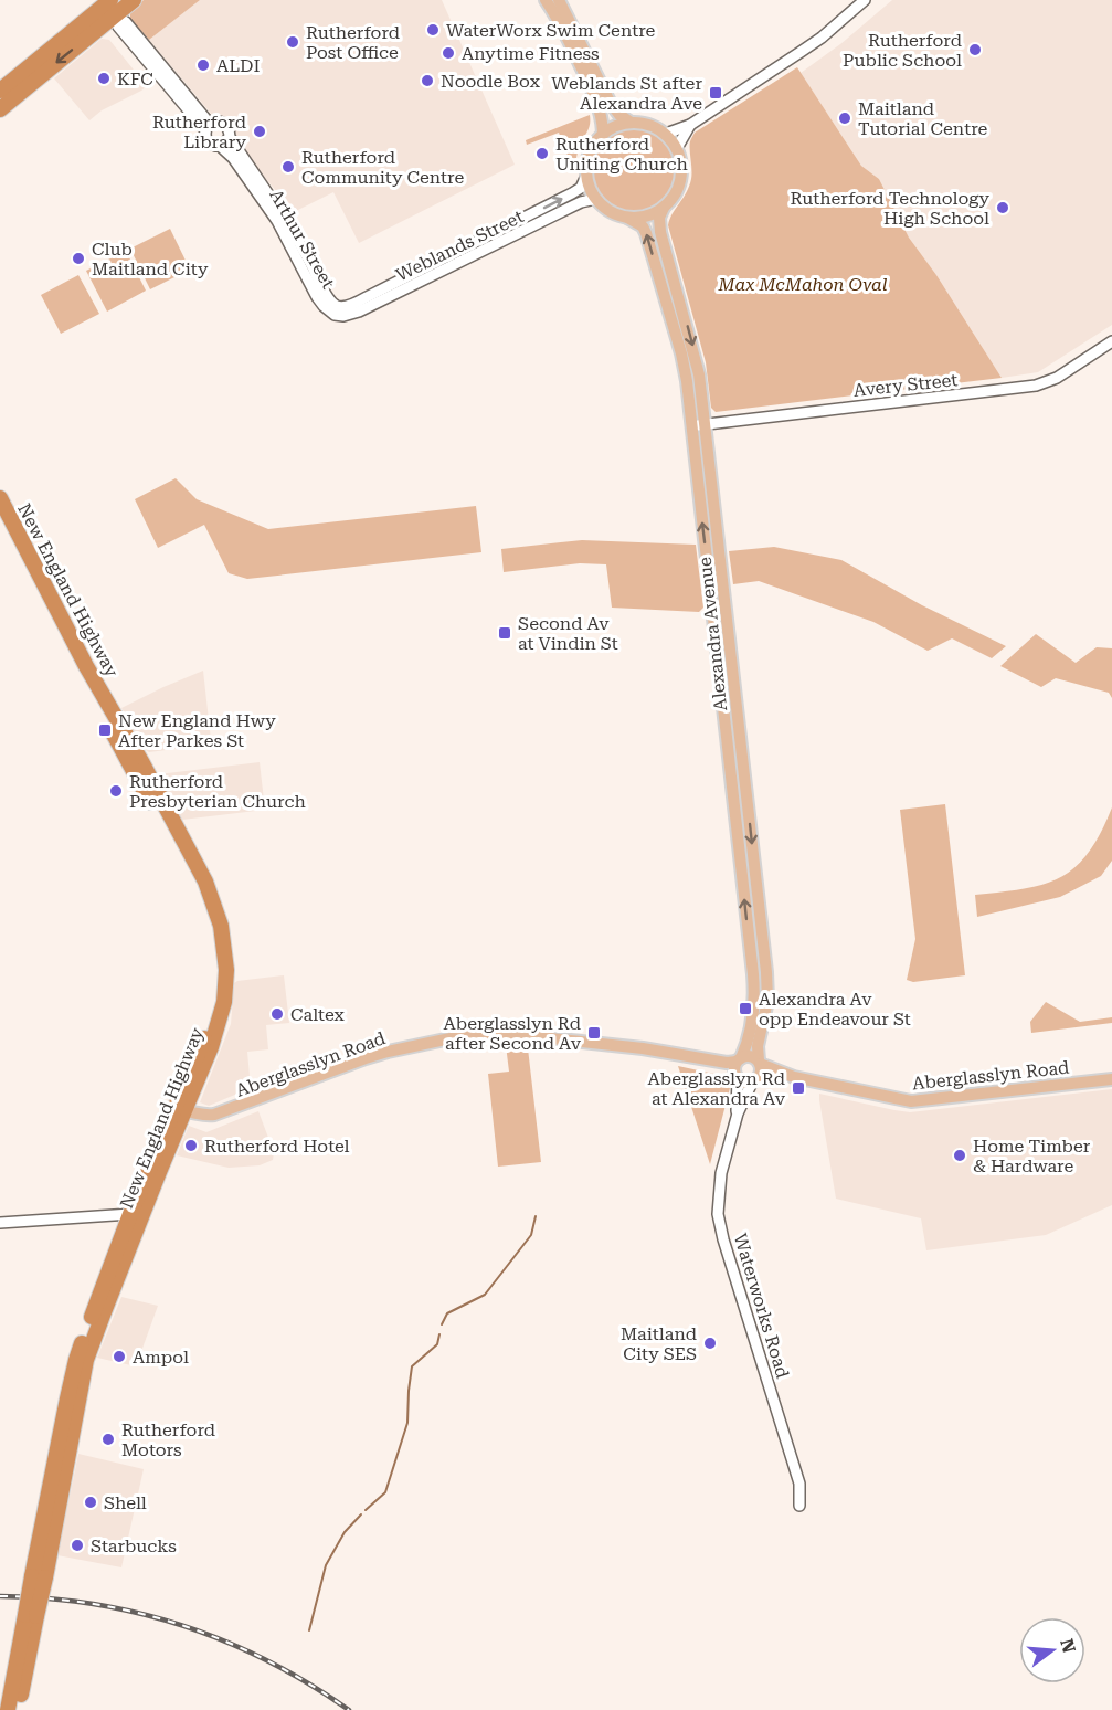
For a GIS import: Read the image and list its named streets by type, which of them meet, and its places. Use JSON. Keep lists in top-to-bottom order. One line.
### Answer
{"streets":{"highway":["New England Highway"],"main road":["Alexandra Avenue","Aberglasslyn Road"],"street":["Arthur Street","Weblands Street","Avery Street","Waterworks Road"]},"crossings":[["Arthur Street","Weblands Street"],["Weblands Street","Alexandra Avenue"],["Avery Street","Alexandra Avenue"],["New England Highway","Aberglasslyn Road"],["Alexandra Avenue","Aberglasslyn Road"],["Alexandra Avenue","Waterworks Road"],["Aberglasslyn Road","Waterworks Road"]],"parks":["Max McMahon Oval"],"places":{"other":["WaterWorx Swim Centre","Rutherford Post Office","Rutherford Public School","Anytime Fitness","ALDI","KFC","Noodle Box","Maitland Tutorial Centre","Rutherford Library","Rutherford Uniting Church","Rutherford Community Centre","Rutherford Technology High School","Club Maitland City","Rutherford Presbyterian Church","Caltex","Rutherford Hotel","Home Timber & Hardware","Maitland City SES","Ampol","Rutherford Motors","Shell","Starbucks"],"transit":["Weblands St after Alexandra Ave","Second Av at Vindin St","New England Hwy After Parkes St","Alexandra Av opp Endeavour St","Aberglasslyn Rd after Second Av","Aberglasslyn Rd at Alexandra Av"]},"north":"right"}
